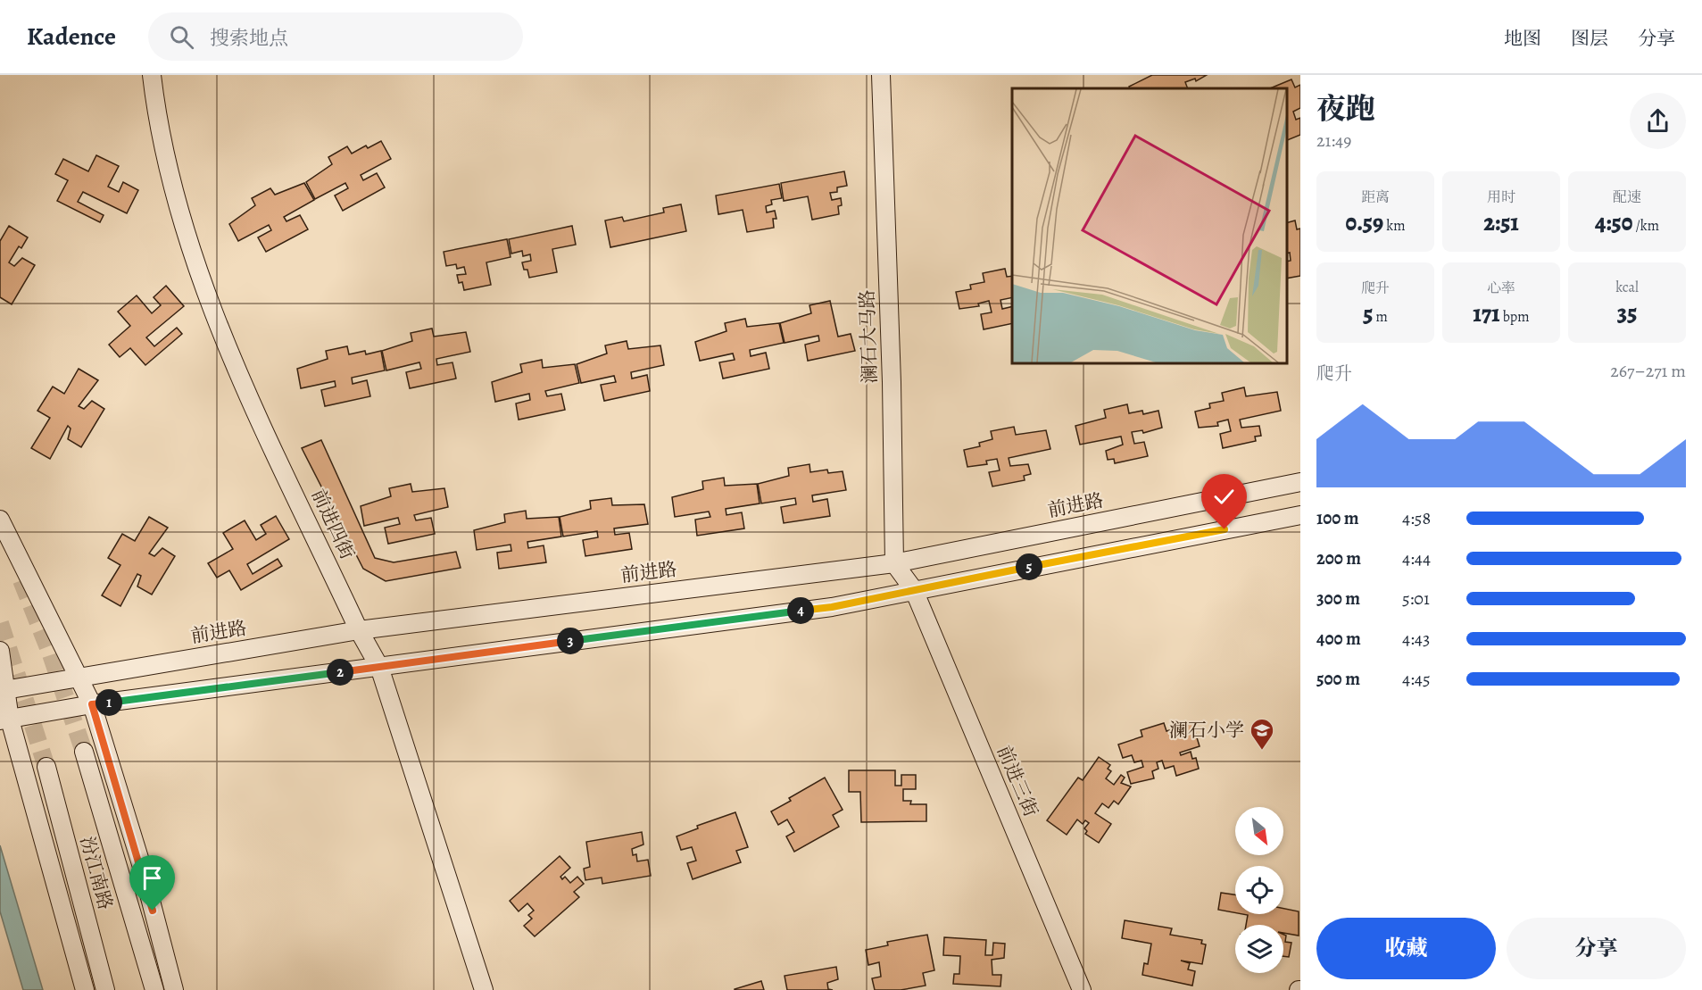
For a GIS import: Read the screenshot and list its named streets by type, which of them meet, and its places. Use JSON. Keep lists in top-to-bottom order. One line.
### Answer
{"streets":{"street":["澜石大马路","前进路","前进四街","前进三街","汾江南路"]},"crossings":[["澜石大马路","前进路"],["前进路","前进四街"]],"places":{"school or university":["澜石小学"]},"north":"bottom right","page":{"header":"Kadence","search":"搜索地点","nav":["地图","图层","分享"],"heading":["夜跑","21:49"],"stats":[["距离","0.59 km"],["用时","2:51"],["配速","4:50 /km"],["爬升","5 m"],["心率","171 bpm"],["kcal","35"]],"chart":["爬升","267–271 m"],"list":[{"name":"100 m","note":"4:58"},{"name":"200 m","note":"4:44"},{"name":"300 m","note":"5:01"},{"name":"400 m","note":"4:43"},{"name":"500 m","note":"4:45"}],"pins":["5","4","3","2","1"],"buttons":["收藏","分享"]}}
